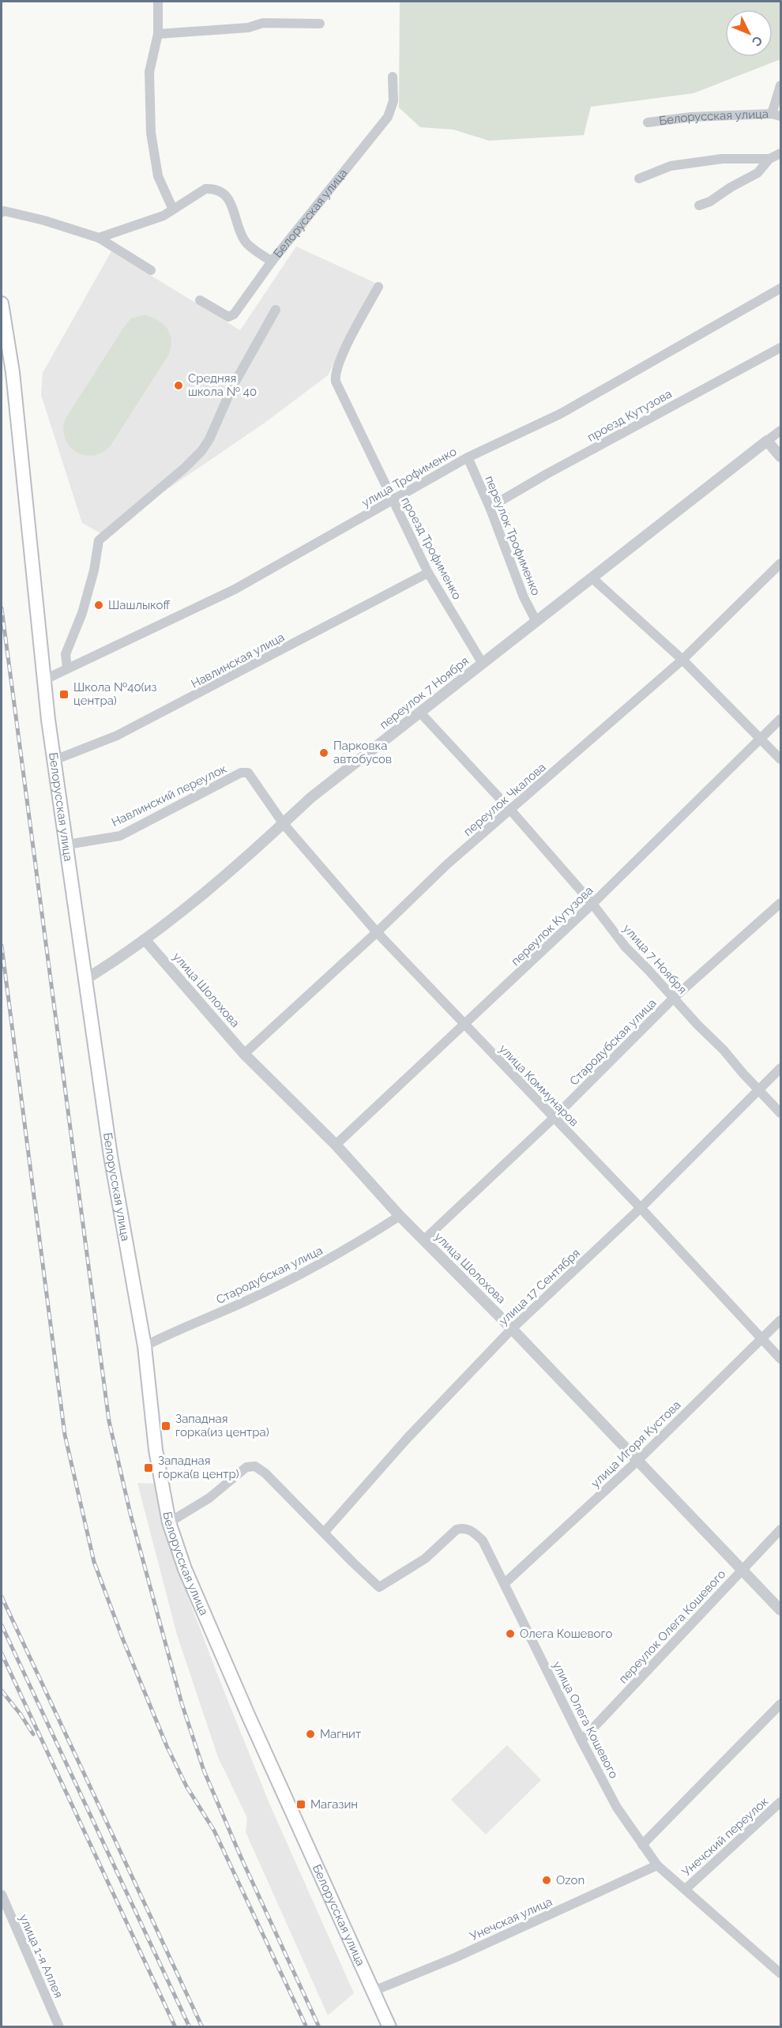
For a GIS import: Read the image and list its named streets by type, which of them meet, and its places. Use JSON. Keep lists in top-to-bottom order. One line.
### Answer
{"streets":{"main road":["Белорусская улица"],"street":["проезд Кутузова","улица Трофименко","переулок Трофименко","проезд Трофименко","Навлинская улица","переулок 7 Ноября","Навлинский переулок","переулок Чкалова","переулок Кутузова","улица 7 Ноября","улица Шолохова","Стародубская улица","улица Коммунаров","улица 17 Сентября","улица Игоря Кустова","переулок Олега Кошевого","улица Олега Кошевого","Унечский переулок","Унечская улица","улица 1-я Аллея"]},"crossings":[["Белорусская улица","улица Трофименко"],["Белорусская улица","Навлинская улица"],["Белорусская улица","переулок 7 Ноября"],["Белорусская улица","Навлинский переулок"],["Белорусская улица","Стародубская улица"],["Белорусская улица","улица Олега Кошевого"],["Белорусская улица","Унечская улица"],["проезд Кутузова","переулок Трофименко"],["улица Трофименко","переулок Трофименко"],["улица Трофименко","проезд Трофименко"],["переулок Трофименко","переулок 7 Ноября"],["проезд Трофименко","Навлинская улица"],["проезд Трофименко","переулок 7 Ноября"],["переулок 7 Ноября","Навлинский переулок"],["переулок 7 Ноября","улица 7 Ноября"],["переулок 7 Ноября","улица Шолохова"],["переулок 7 Ноября","улица Коммунаров"],["Навлинский переулок","улица Коммунаров"],["переулок Чкалова","улица 7 Ноября"],["переулок Чкалова","улица Шолохова"],["переулок Чкалова","улица Коммунаров"],["переулок Кутузова","улица 7 Ноября"],["переулок Кутузова","улица Шолохова"],["переулок Кутузова","улица Коммунаров"],["улица 7 Ноября","Стародубская улица"],["улица 7 Ноября","улица 17 Сентября"],["улица Шолохова","Стародубская улица"],["улица Шолохова","улица 17 Сентября"],["улица Шолохова","улица Игоря Кустова"],["улица Шолохова","переулок Олега Кошевого"],["Стародубская улица","улица Коммунаров"],["улица Коммунаров","улица 17 Сентября"],["улица Коммунаров","улица Игоря Кустова"],["улица 17 Сентября","улица Олега Кошевого"],["улица Игоря Кустова","улица Олега Кошевого"],["переулок Олега Кошевого","улица Олега Кошевого"],["улица Олега Кошевого","Унечский переулок"],["улица Олега Кошевого","Унечская улица"]],"places":{"other":["Средняя школа № 40","Шашлыкоff","Парковка автобусов","Олега Кошевого","Магнит","Ozon"],"transit":["Школа №40(из центра)","Западная горка(из центра)","Западная горка(в центр)","Магазин"]},"north":"bottom right"}
